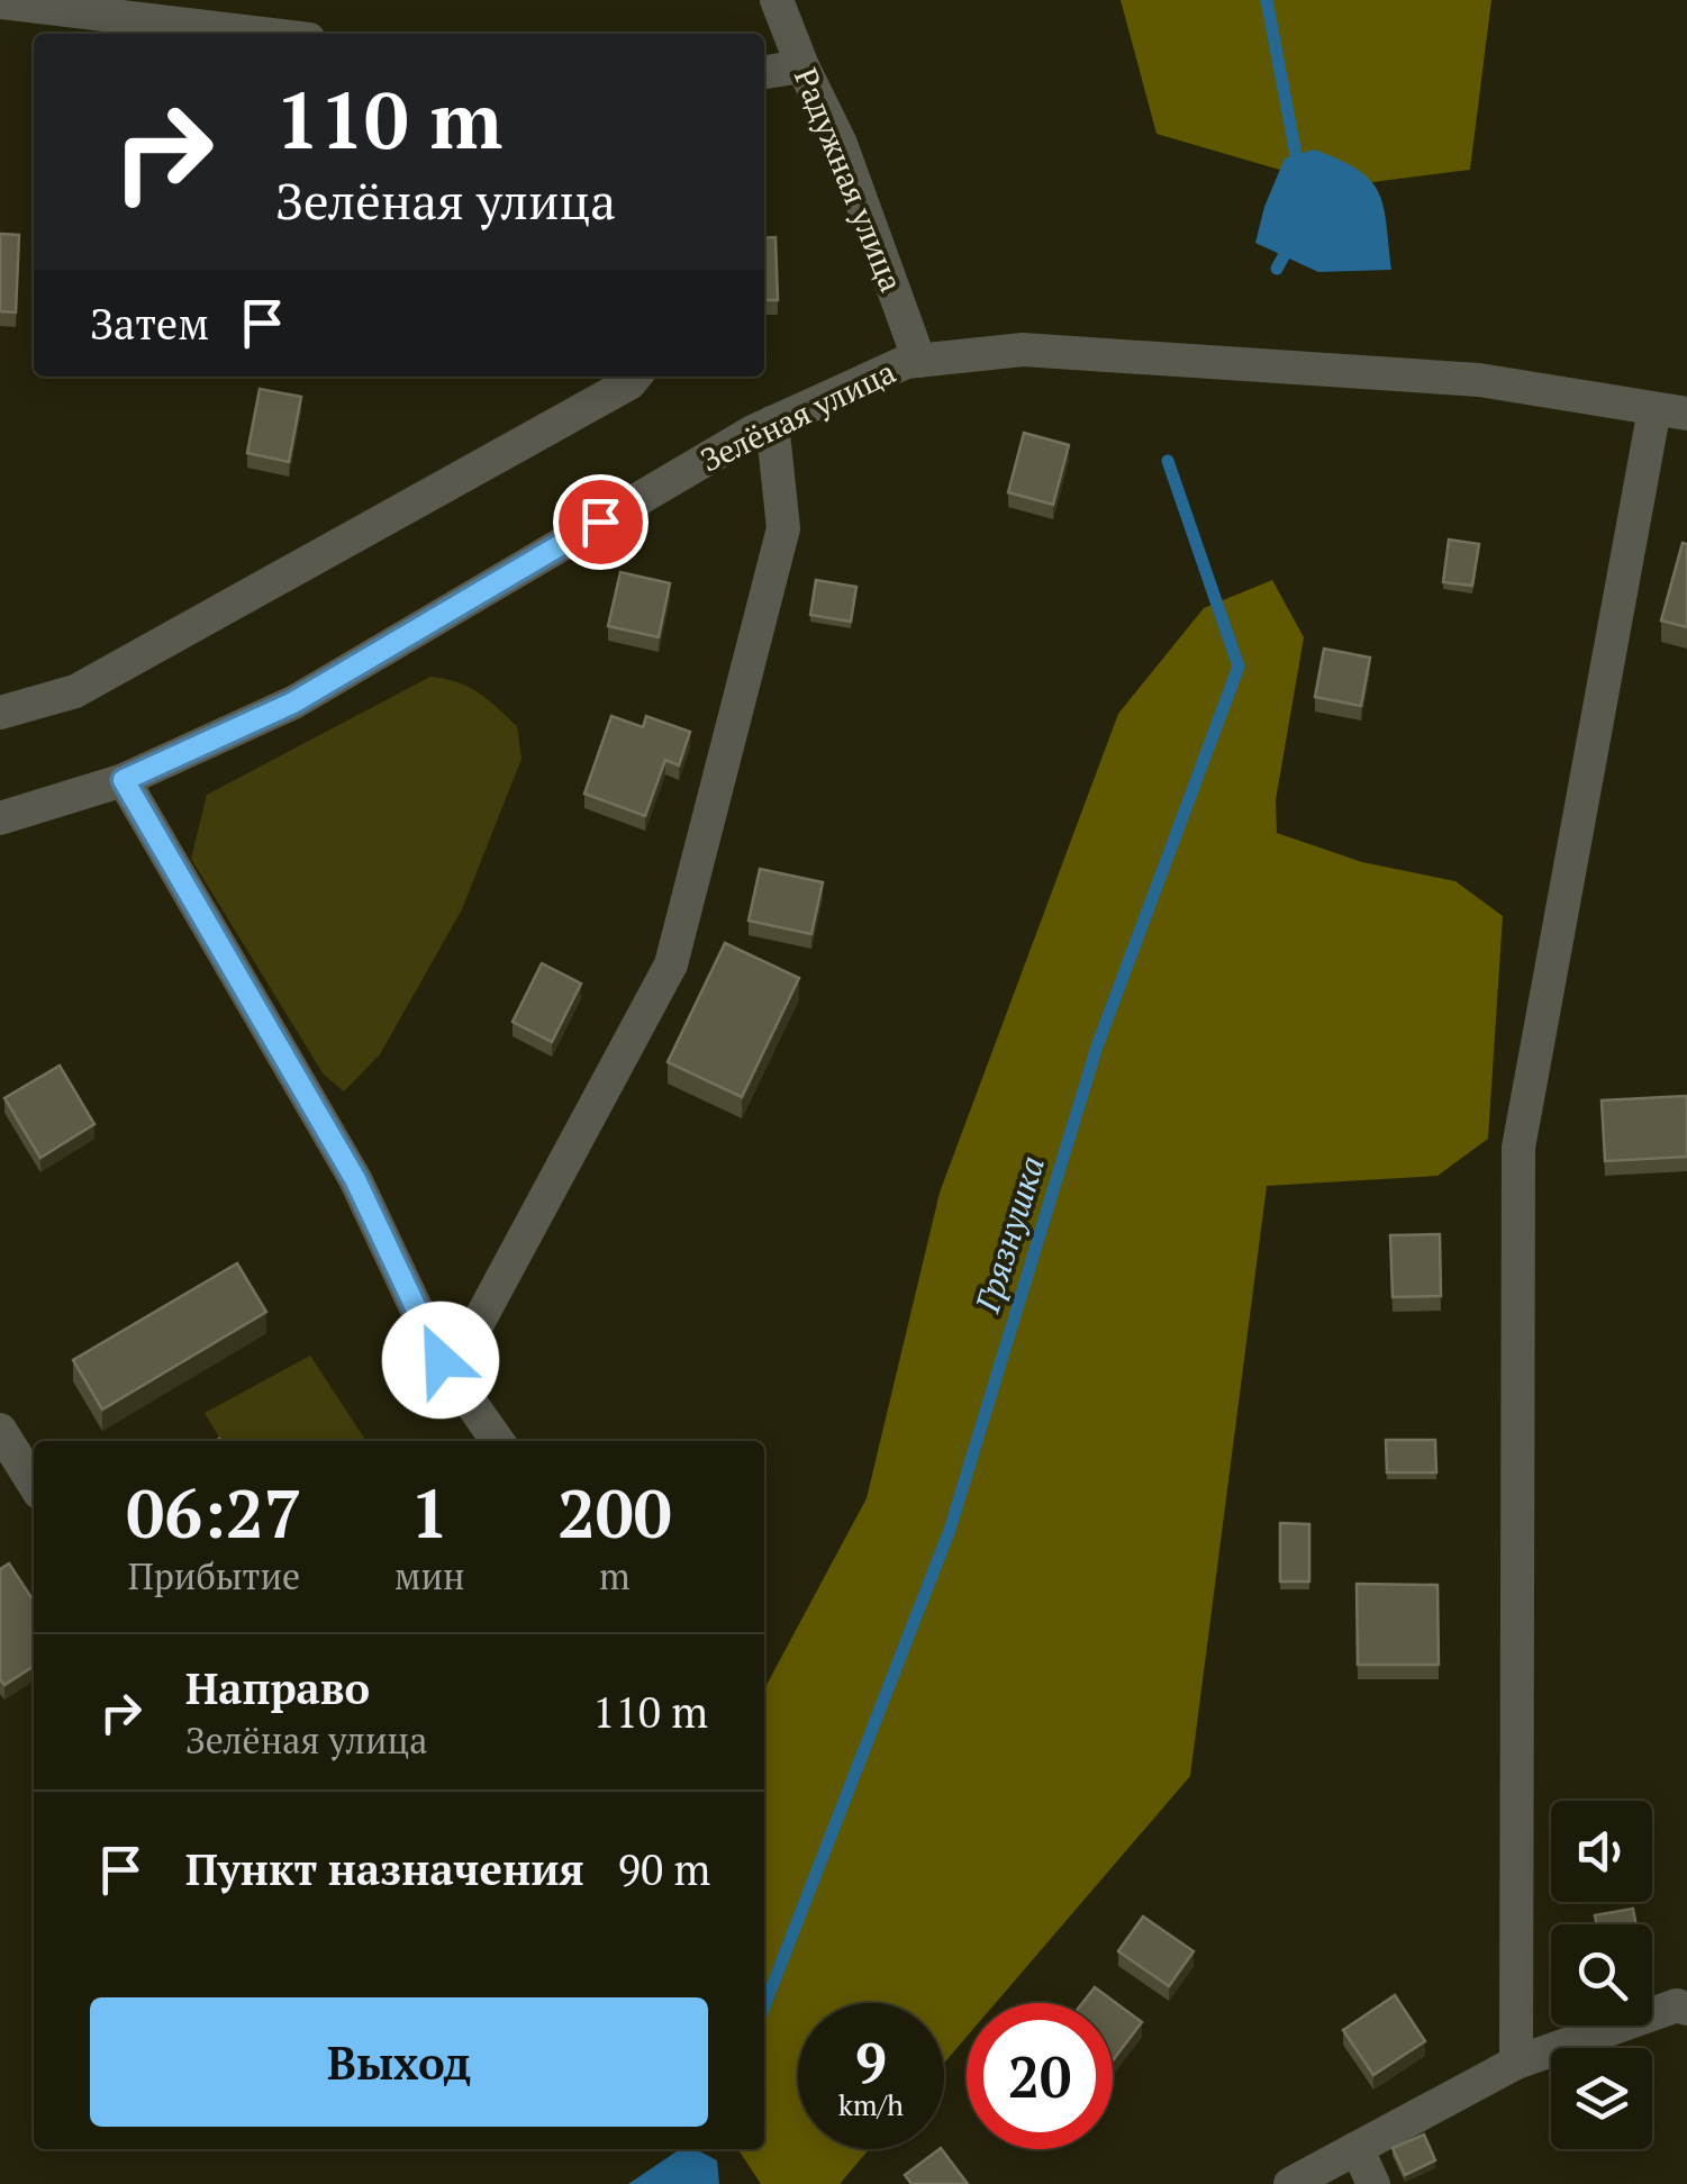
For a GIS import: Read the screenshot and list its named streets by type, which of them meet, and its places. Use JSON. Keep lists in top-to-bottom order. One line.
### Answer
{"streets":{"street":["Радужная улица","Зелёная улица"]},"crossings":[["Радужная улица","Зелёная улица"]],"water":["Грязнушка"],"page":{"turn":["110 m","Зелёная улица"],"then":"Затем","eta":["06:27","Прибытие","1","мин","200","m"],"list":[{"name":"Направо","note":"Зелёная улица","value":"110 m"},{"name":"Пункт назначения","value":"90 m"}],"buttons":"Выход","speed":"9 km/h","limit":"20"}}
